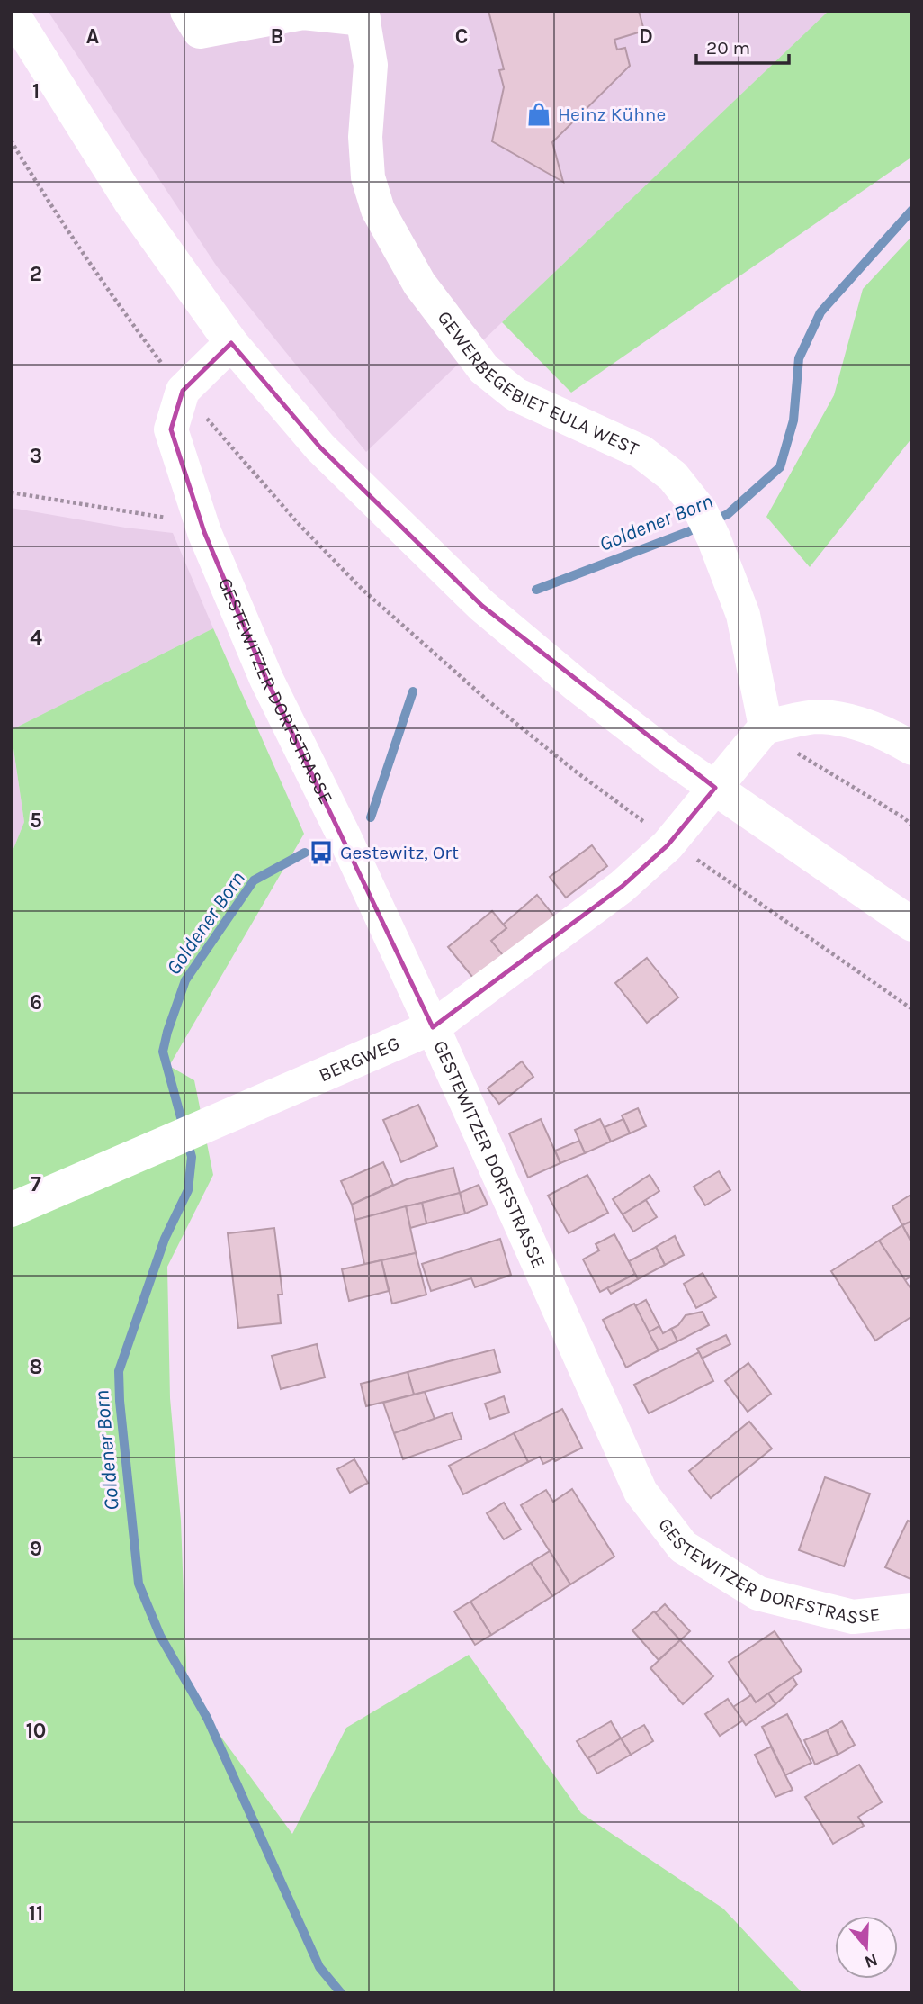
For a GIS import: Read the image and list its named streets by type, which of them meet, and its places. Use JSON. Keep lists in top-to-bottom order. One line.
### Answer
{"streets":{"street":["GEWERBEGEBIET EULA WEST","GESTEWITZER DORFSTRASSE","BERGWEG"]},"crossings":[["GEWERBEGEBIET EULA WEST","BERGWEG"],["GESTEWITZER DORFSTRASSE","BERGWEG"]],"water":["Goldener Born"],"places":{"shop":["Heinz Kühne"],"bus stop":["Gestewitz, Ort"]},"scale_bar":"20 m","north":"bottom","grid":{"columns":["A","B","C","D"],"rows":["1","2","3","4","5","6","7","8","9","10","11"]}}
